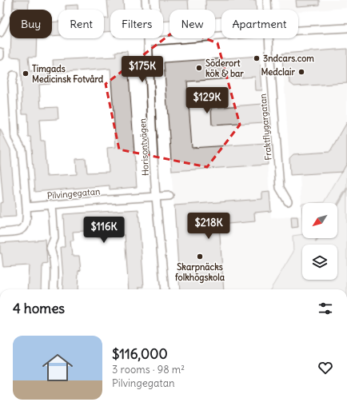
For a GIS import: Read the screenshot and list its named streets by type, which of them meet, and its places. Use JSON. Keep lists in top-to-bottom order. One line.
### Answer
{"streets":{"street":["Fraktflygargatan","Horisontvägen","Pilvingegatan"]},"crossings":[["Horisontvägen","Pilvingegatan"]],"places":["3ndcars.com","Söderort kök & bar","Medclair","Timgads Medicinsk Fotvård","Skarpnäcks folkhögskola"],"north":"bottom left","page":{"chip":["Buy","Rent","Filters","New","Apartment"],"price":["$175K","$129K","$218K","$116K"],"heading":"4 homes","list":[{"name":"$116,000","note":"3 rooms · 98 m² · Pilvingegatan"}]}}
